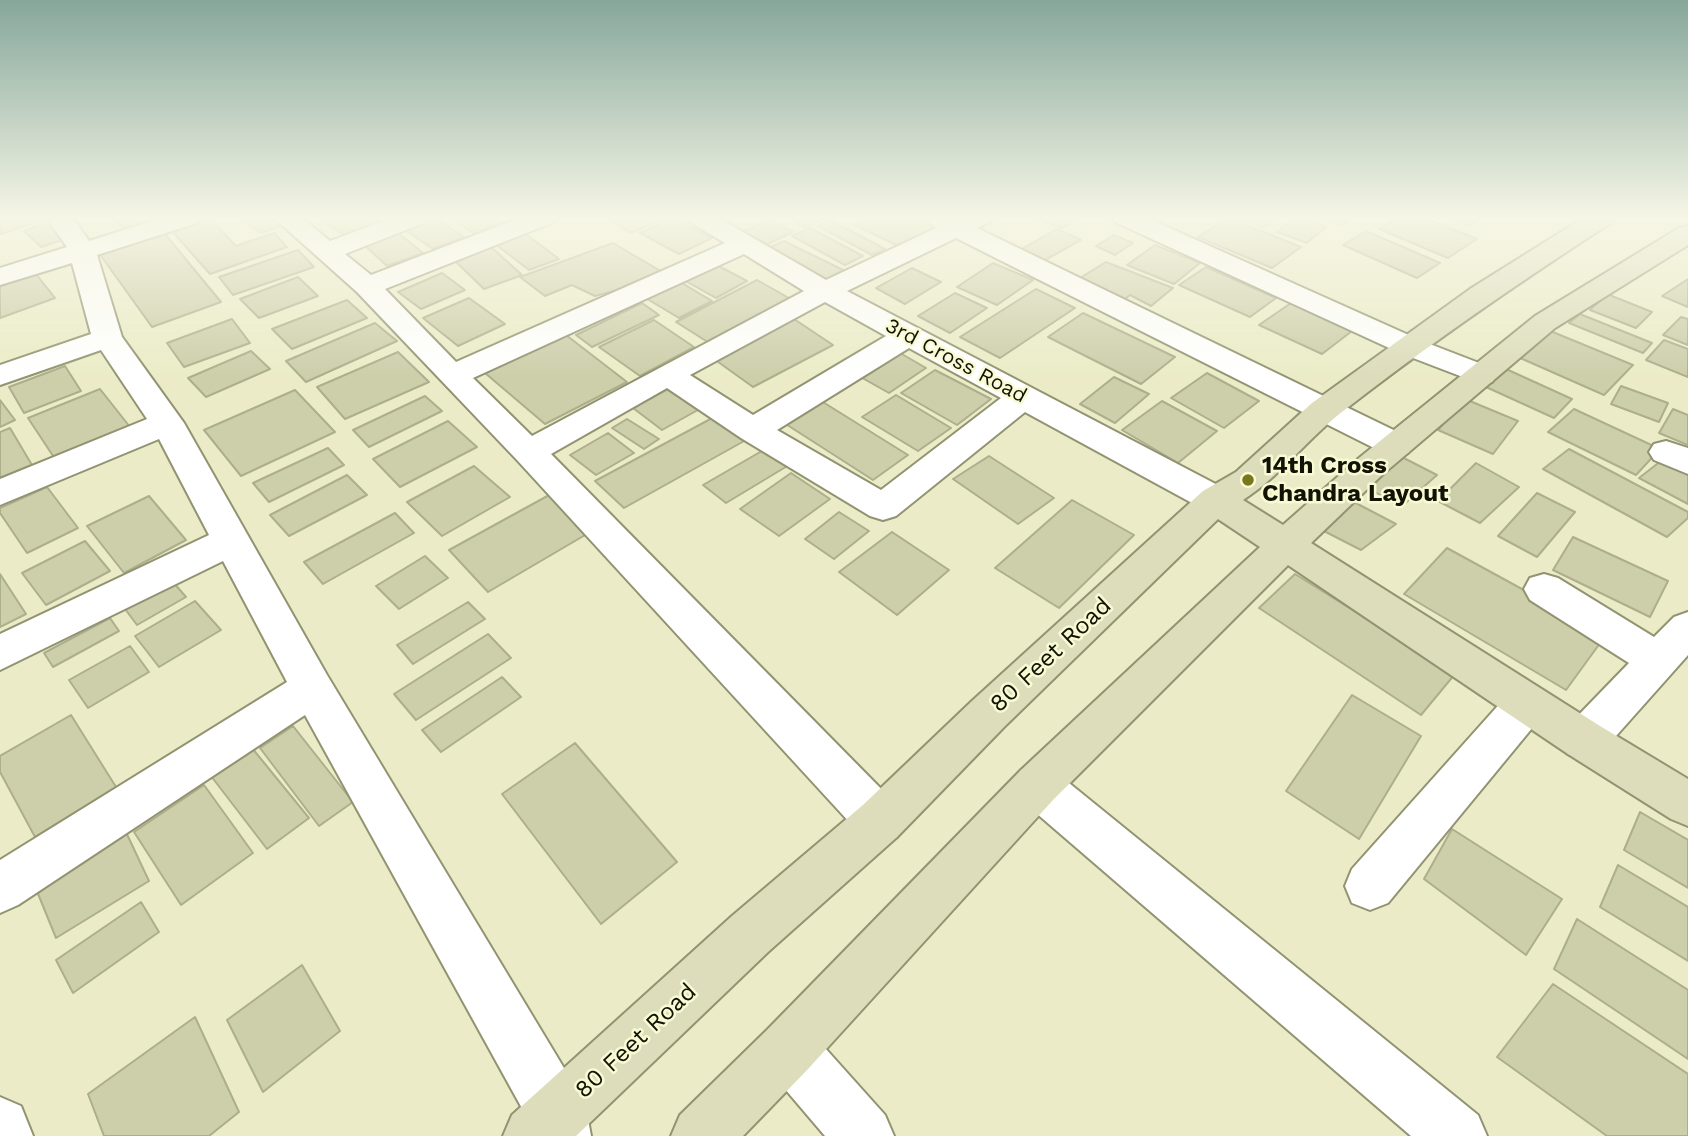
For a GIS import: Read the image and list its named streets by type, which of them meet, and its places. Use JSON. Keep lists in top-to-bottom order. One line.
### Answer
{"streets":{"main road":["80 Feet Road"],"street":["3rd Cross Road"]},"crossings":[["3rd Cross Road","80 Feet Road"]],"places":["14th Cross Chandra Layout"]}
